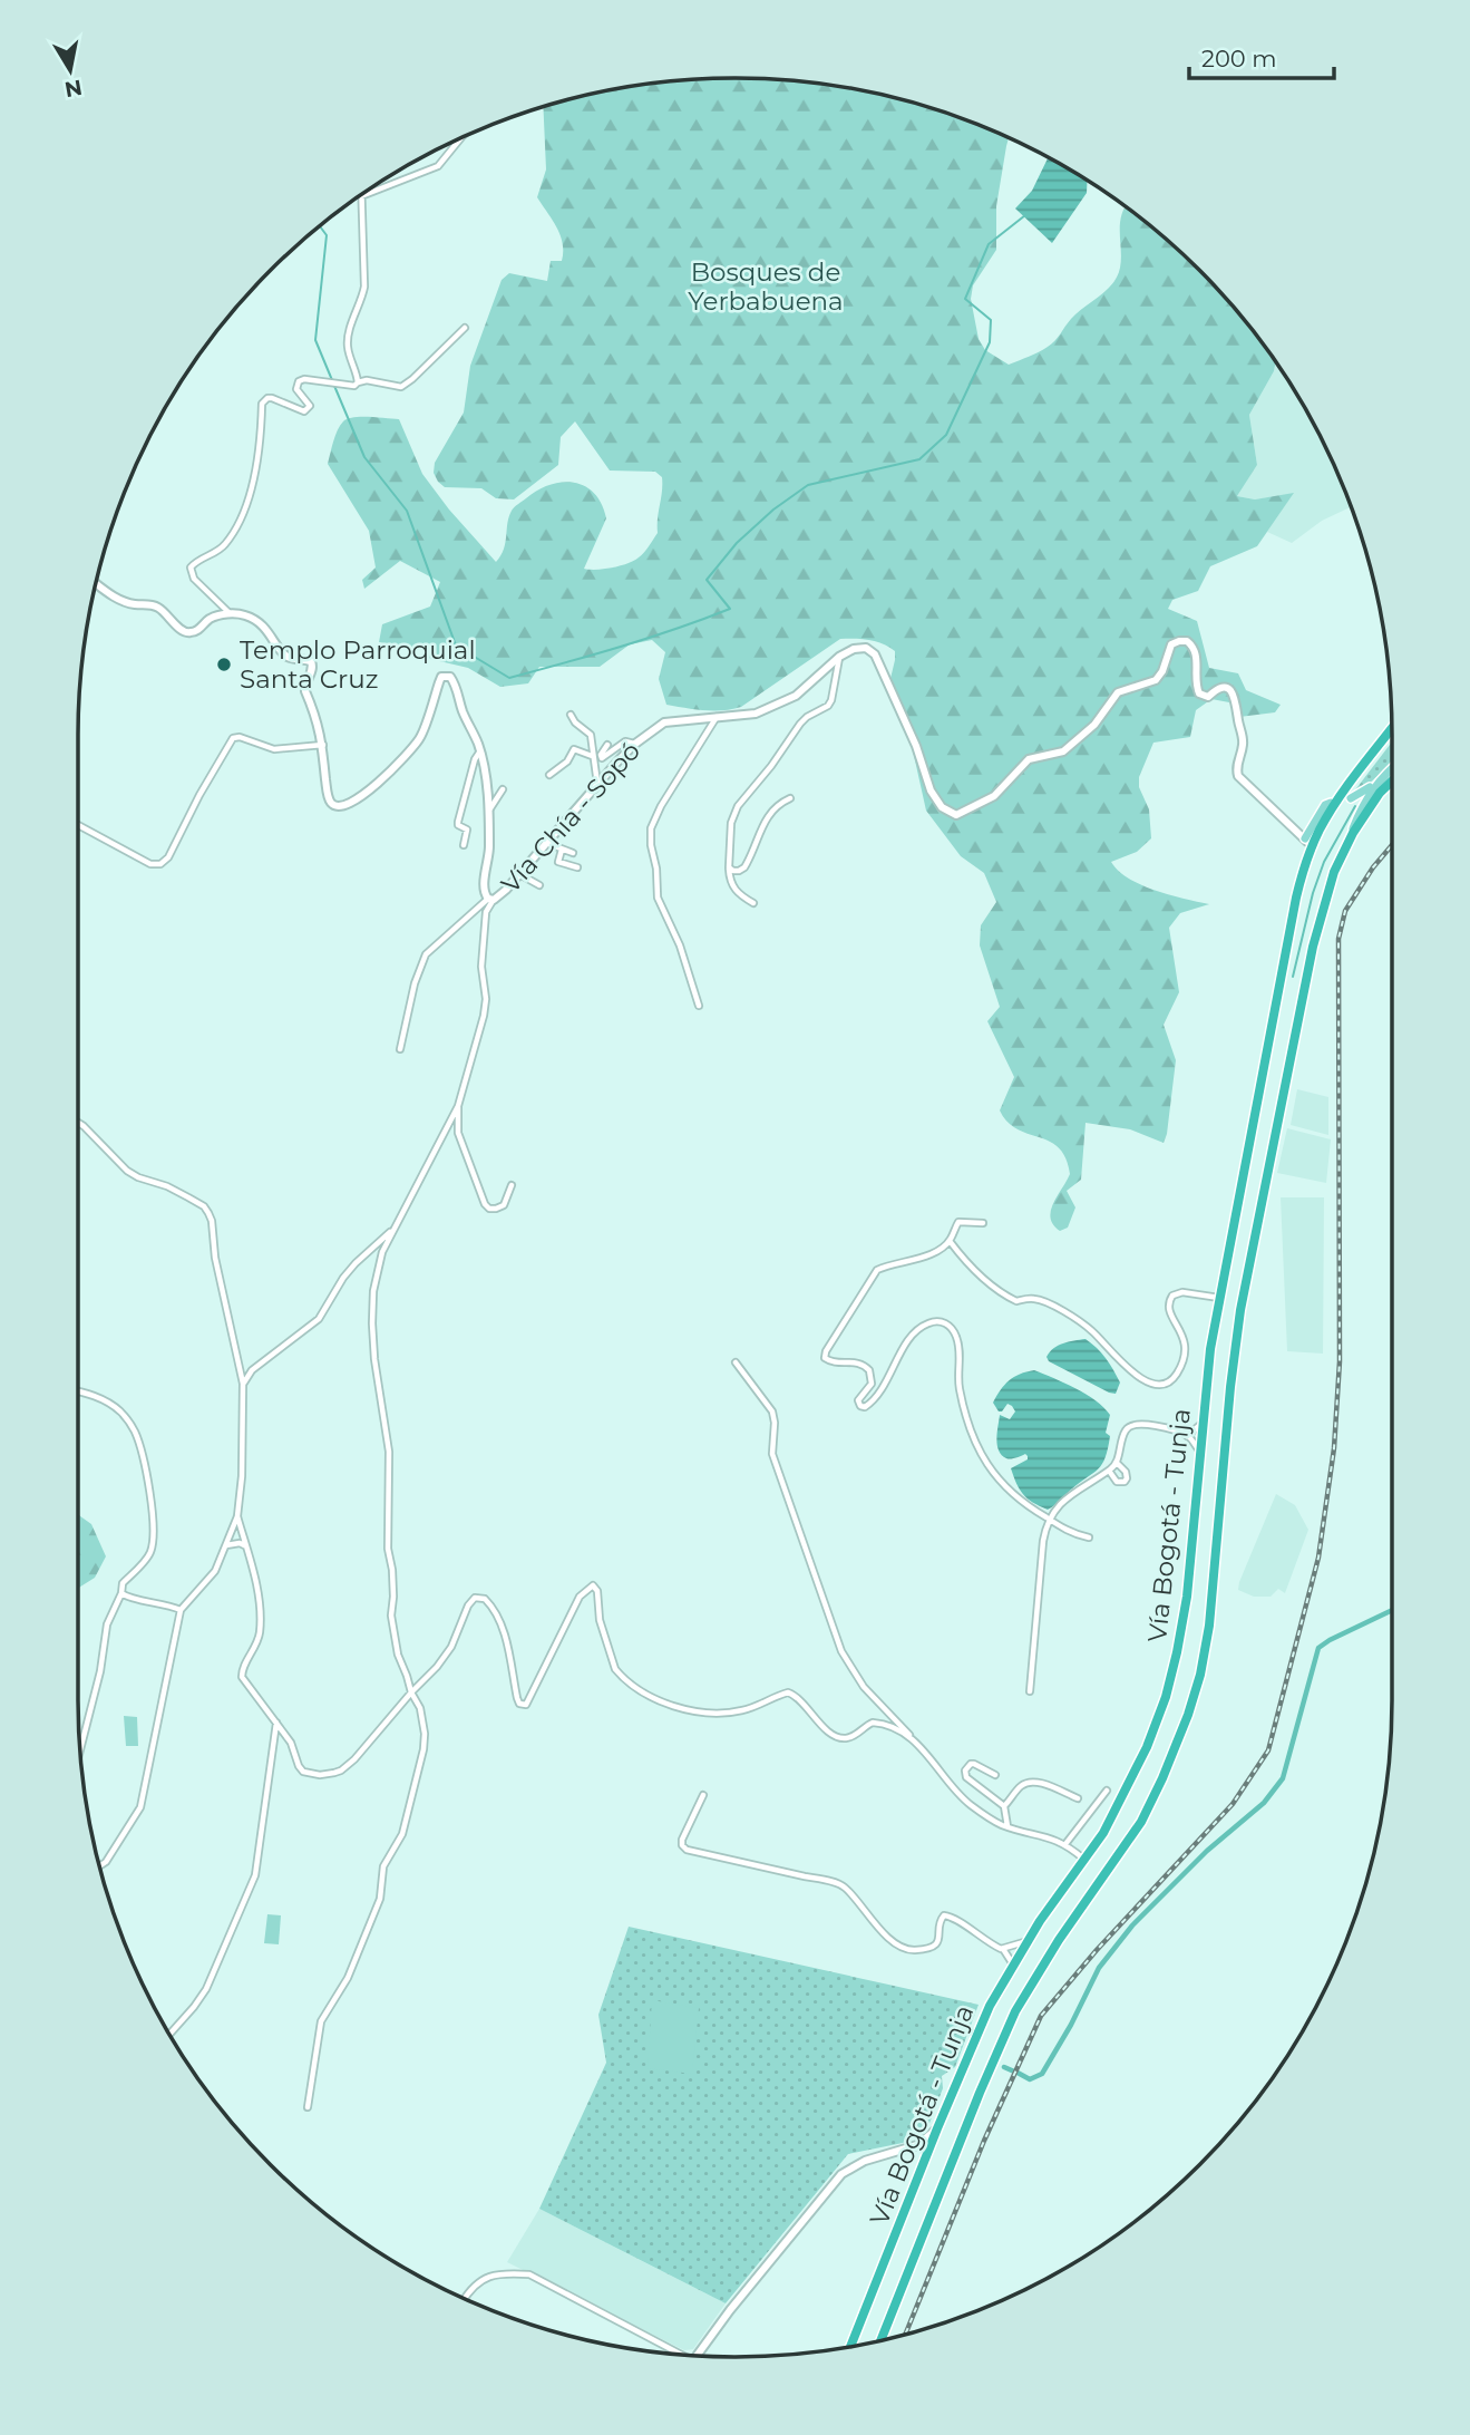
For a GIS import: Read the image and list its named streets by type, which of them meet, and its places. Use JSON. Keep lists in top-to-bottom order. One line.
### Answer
{"streets":{"highway":["Vía Bogotá - Tunja"],"street":["Vía Chía - Sopó"]},"parks":["Bosques de Yerbabuena"],"places":["Templo Parroquial Santa Cruz"],"scale_bar":"200 m","north":"bottom"}
